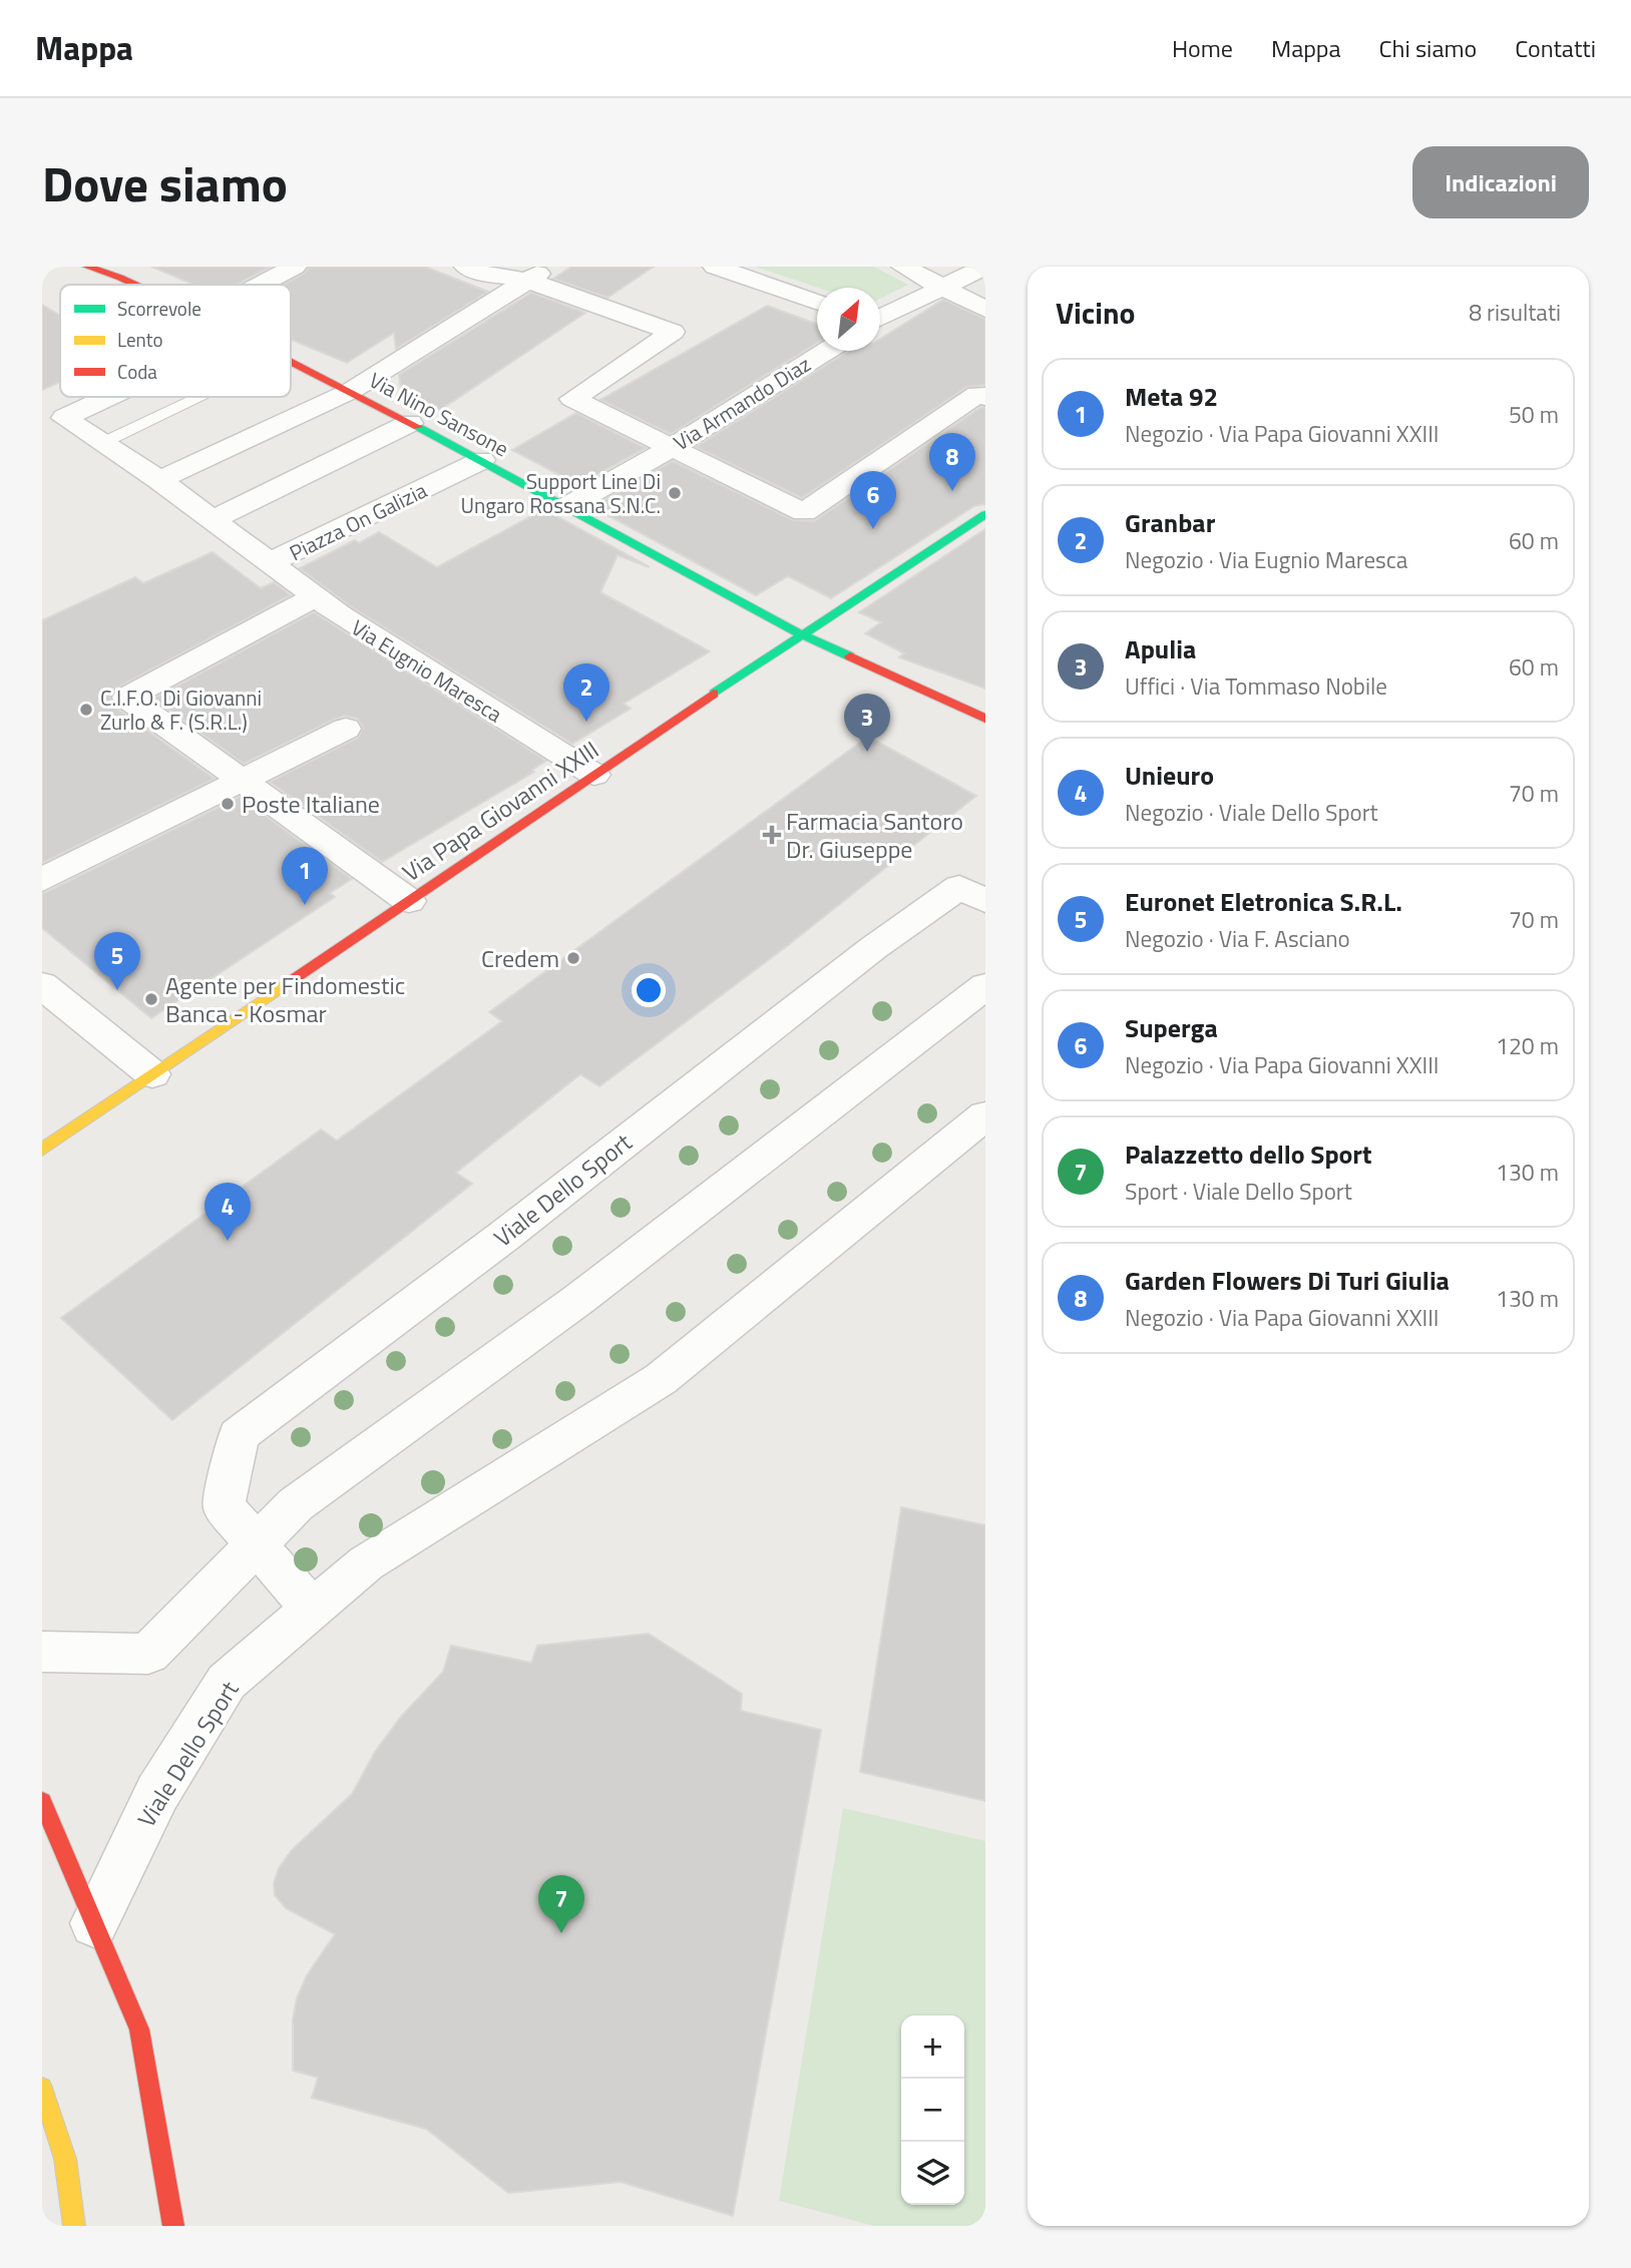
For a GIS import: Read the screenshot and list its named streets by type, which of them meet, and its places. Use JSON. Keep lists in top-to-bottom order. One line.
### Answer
{"streets":{"street":["Via Armando Diaz","Via Nino Sansone","Piazza On Galizia","Via Eugnio Maresca","Via Papa Giovanni XXIII","Viale Dello Sport"]},"crossings":[["Via Armando Diaz","Via Nino Sansone"],["Via Nino Sansone","Piazza On Galizia"],["Via Nino Sansone","Via Papa Giovanni XXIII"],["Piazza On Galizia","Via Eugnio Maresca"],["Via Eugnio Maresca","Via Papa Giovanni XXIII"]],"places":{"other":["Support Line Di Ungaro Rossana S.N.C.","C.I.F.O. Di Giovanni Zurlo & F. (S.R.L.)","Poste Italiane","Credem","Agente per Findomestic Banca - Kosmar"],"health":["Farmacia Santoro Dr. Giuseppe"]},"legend":["Scorrevole","Lento","Coda"],"north":"top right","page":{"header":"Mappa","nav":["Home","Mappa","Chi siamo","Contatti"],"title":"Dove siamo","buttons":"Indicazioni","heading":["Vicino","8 risultati"],"list":[{"mark":"1","name":"Meta 92","note":"Negozio · Via Papa Giovanni XXIII","value":"50 m"},{"mark":"2","name":"Granbar","note":"Negozio · Via Eugnio Maresca","value":"60 m"},{"mark":"3","name":"Apulia","note":"Uffici · Via Tommaso Nobile","value":"60 m"},{"mark":"4","name":"Unieuro","note":"Negozio · Viale Dello Sport","value":"70 m"},{"mark":"5","name":"Euronet Eletronica S.R.L.","note":"Negozio · Via F. Asciano","value":"70 m"},{"mark":"6","name":"Superga","note":"Negozio · Via Papa Giovanni XXIII","value":"120 m"},{"mark":"7","name":"Palazzetto dello Sport","note":"Sport · Viale Dello Sport","value":"130 m"},{"mark":"8","name":"Garden Flowers Di Turi Giulia","note":"Negozio · Via Papa Giovanni XXIII","value":"130 m"}],"pins":["8","6","2","3","1","5","4","7"],"map_buttons":["+","−"]}}
